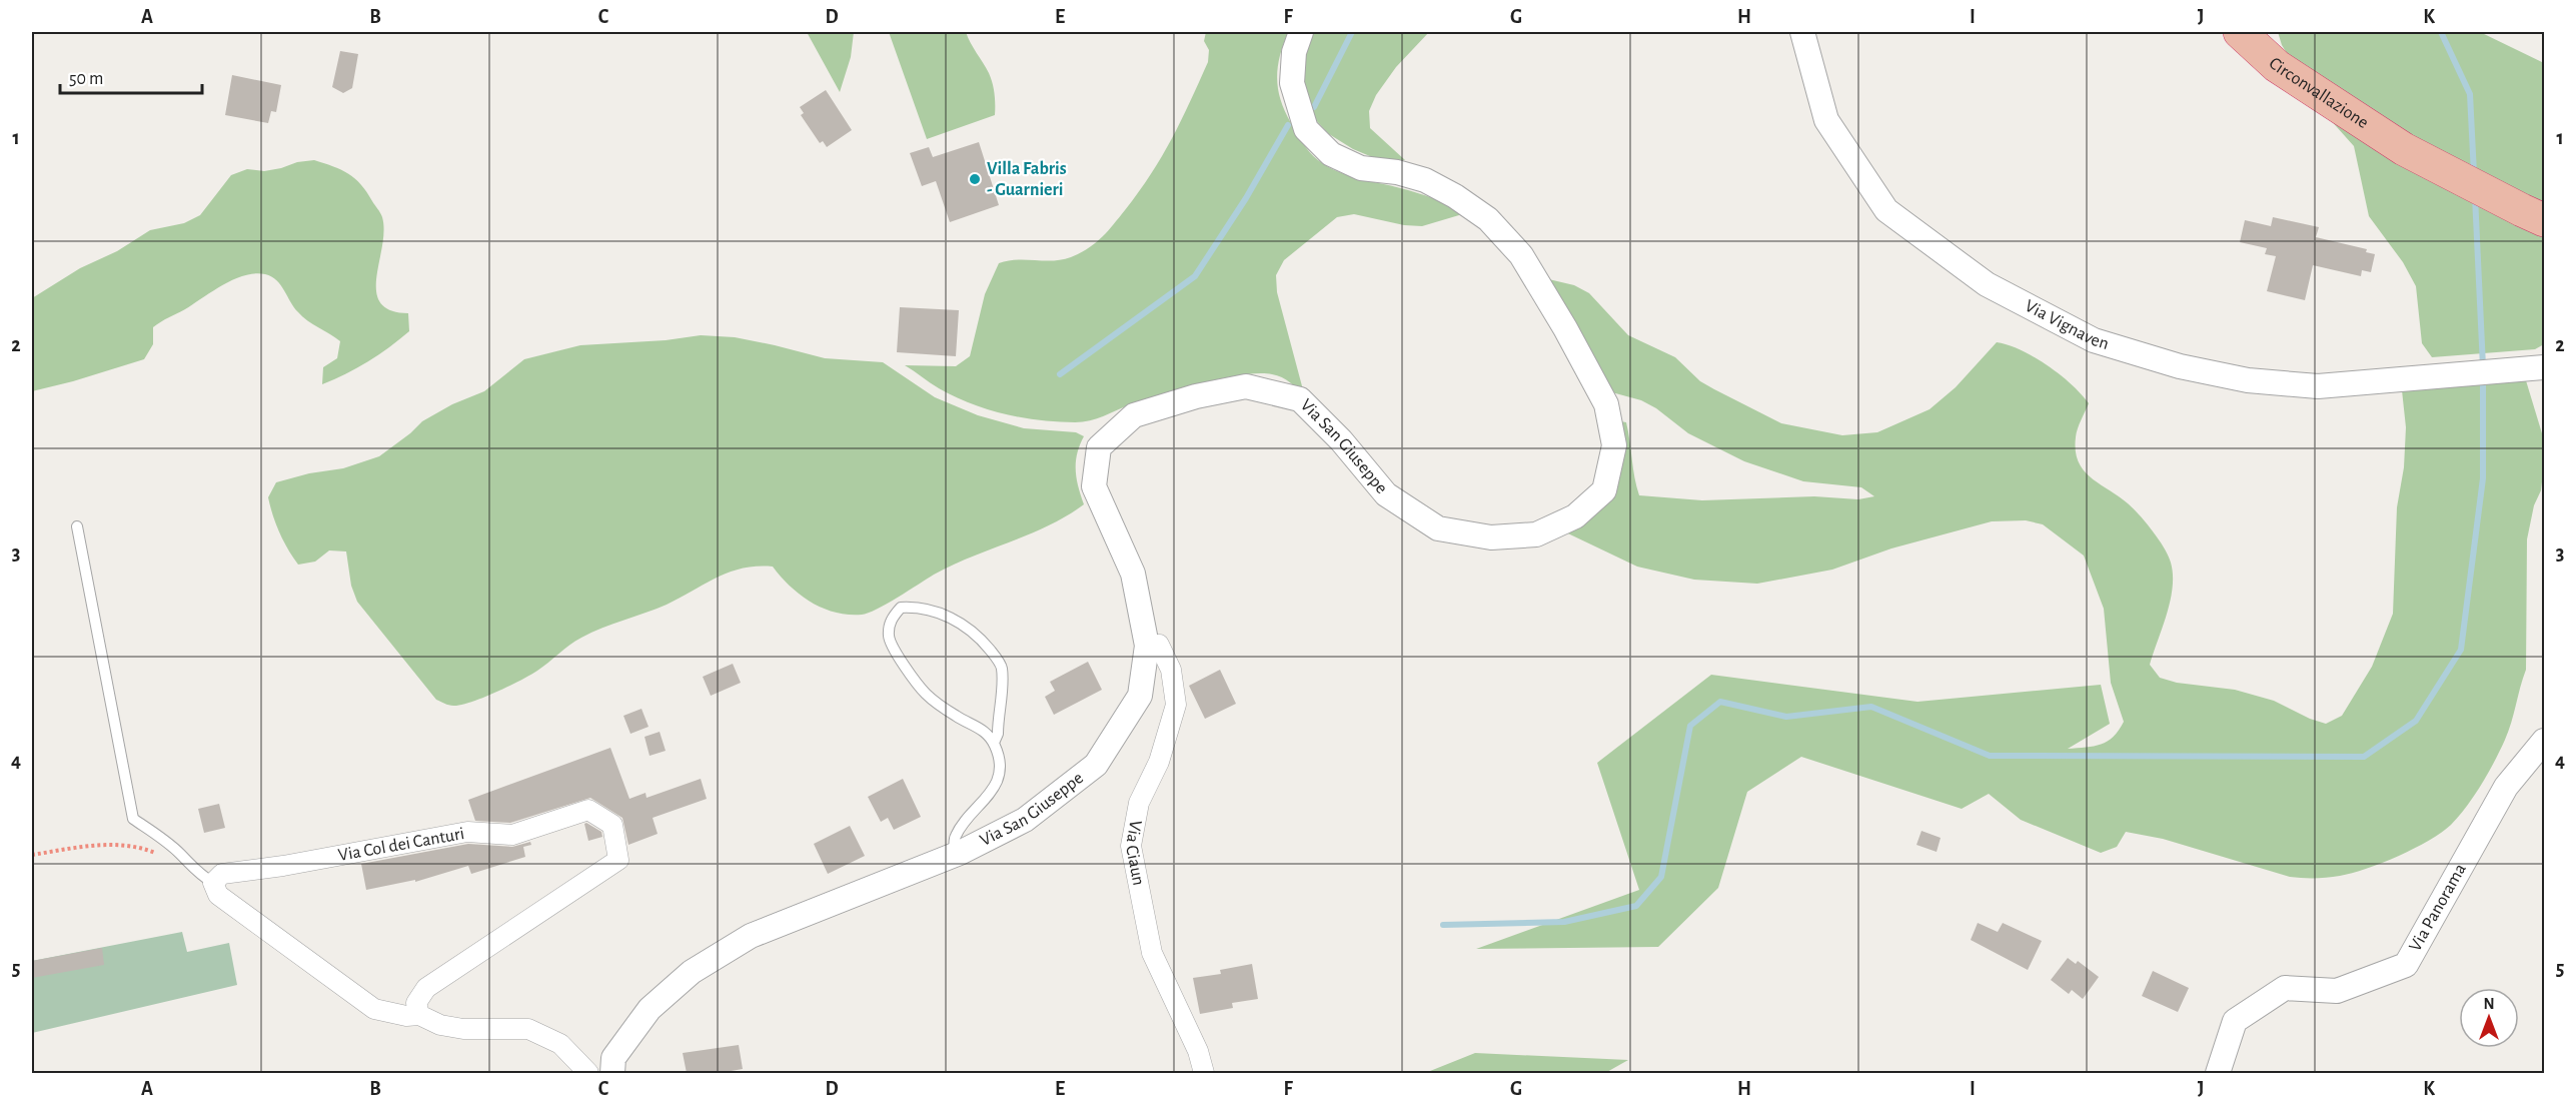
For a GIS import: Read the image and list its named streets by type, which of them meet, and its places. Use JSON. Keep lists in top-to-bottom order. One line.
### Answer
{"streets":{"highway":["Circonvallazione"],"street":["Via Vignaven","Via San Giuseppe","Via Col dei Canturi","Via Ciaun","Via Panorama"]},"crossings":[["Via San Giuseppe","Via Ciaun"]],"places":["Villa Fabris - Guarnieri"],"scale_bar":"50 m","north":"top","grid":{"columns":["A","B","C","D","E","F","G","H","I","J","K"],"rows":["1","2","3","4","5"]}}
